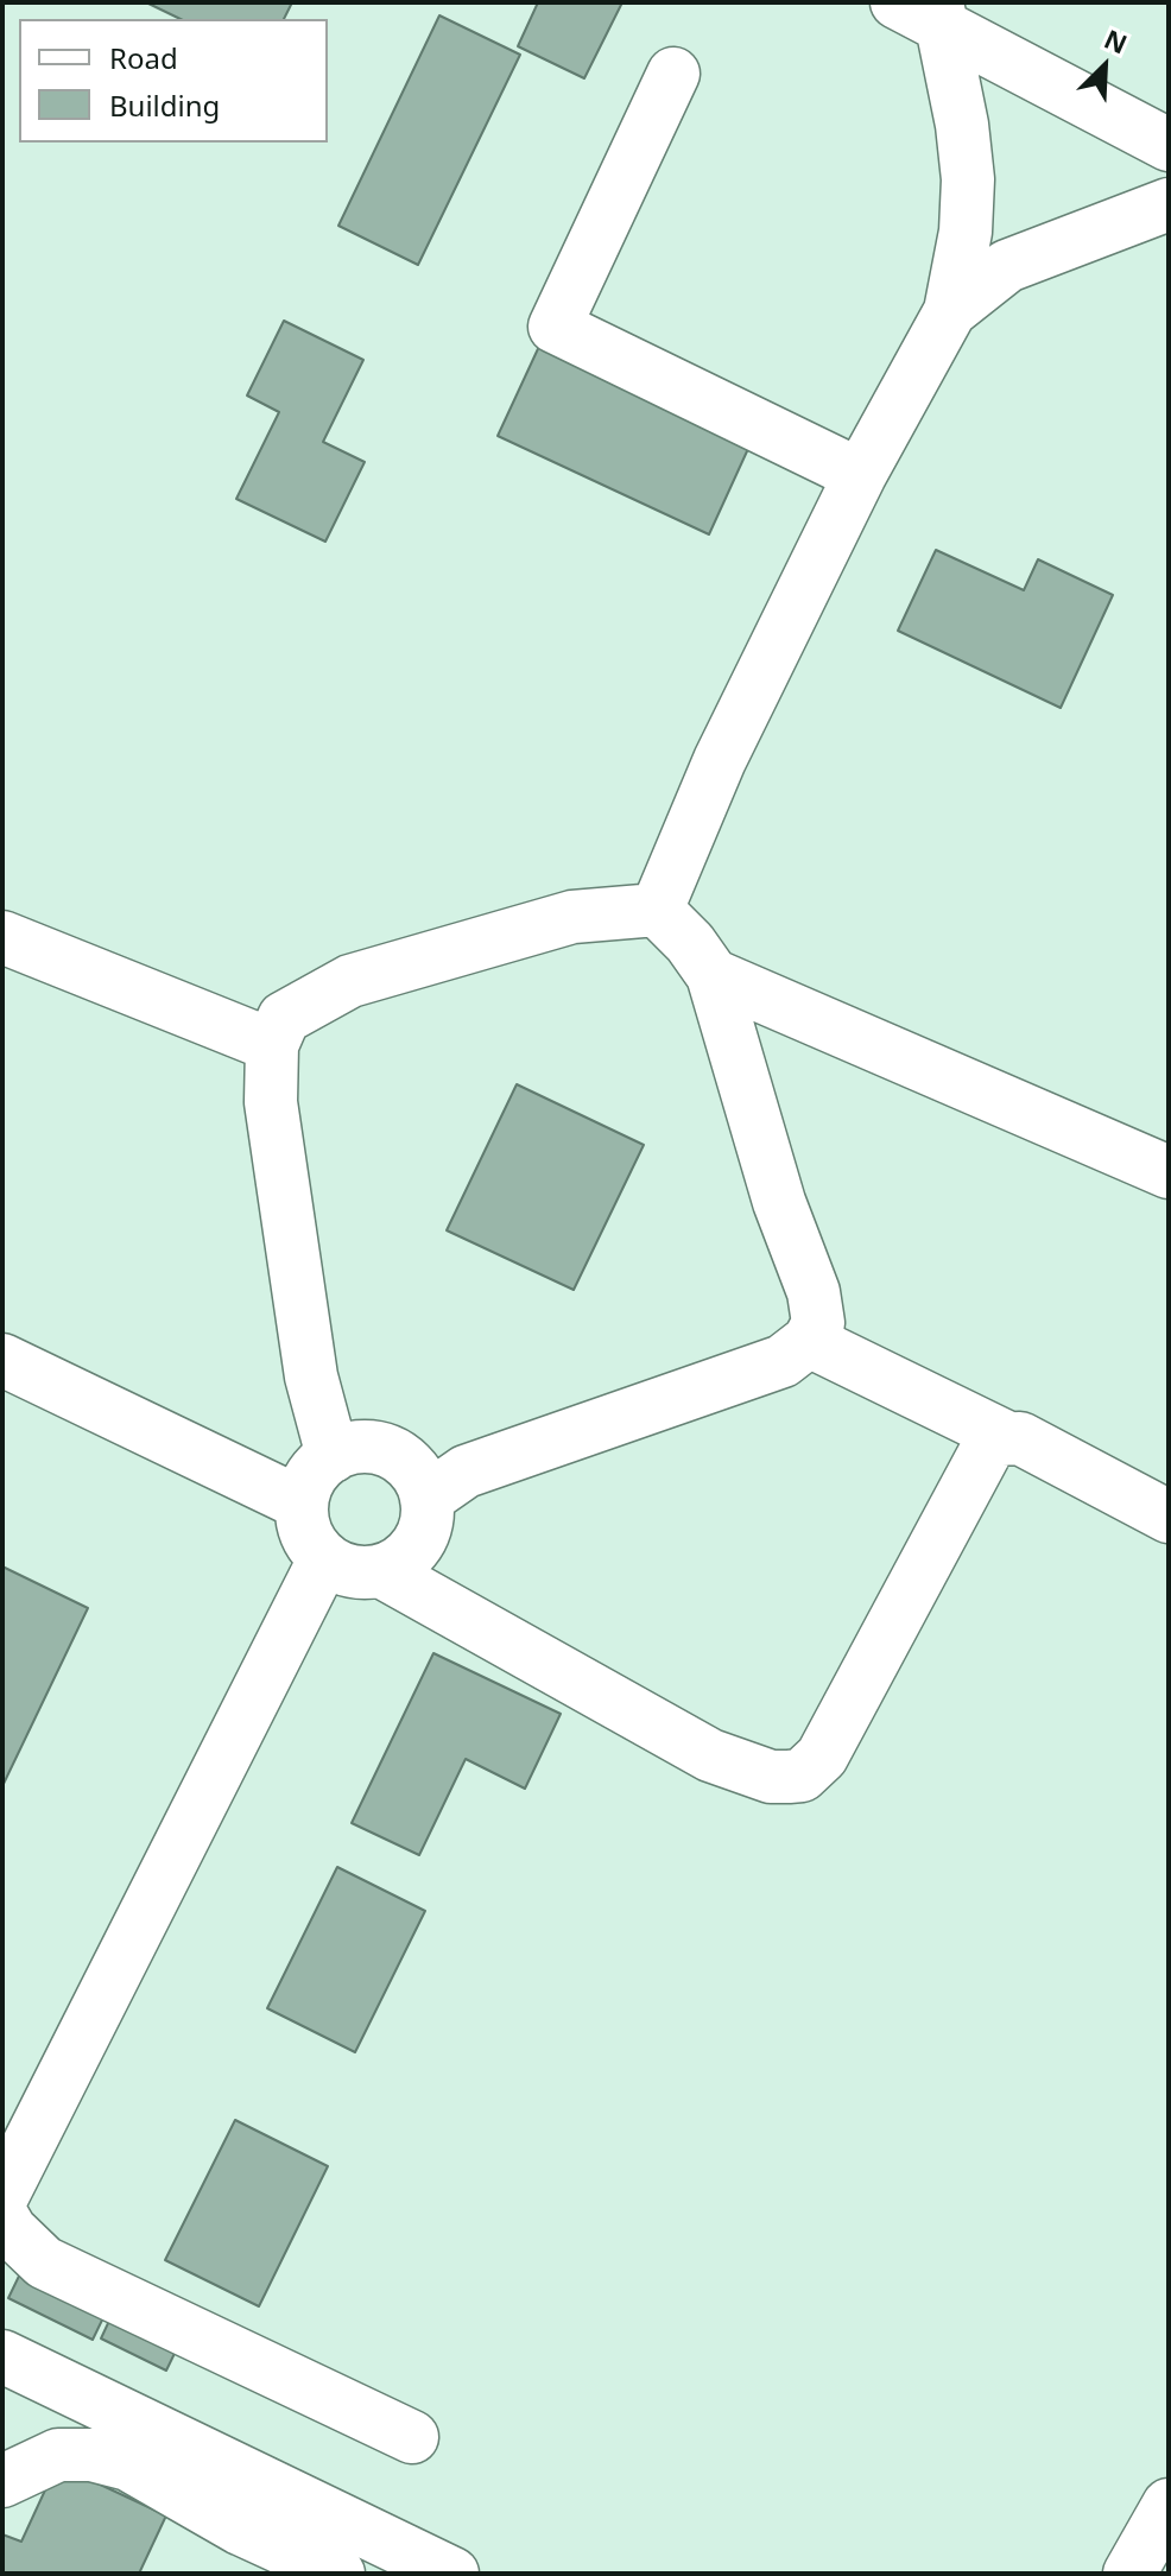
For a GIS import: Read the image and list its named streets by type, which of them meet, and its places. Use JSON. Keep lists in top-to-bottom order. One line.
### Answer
{"legend":["Road","Building"],"north":"top right"}
